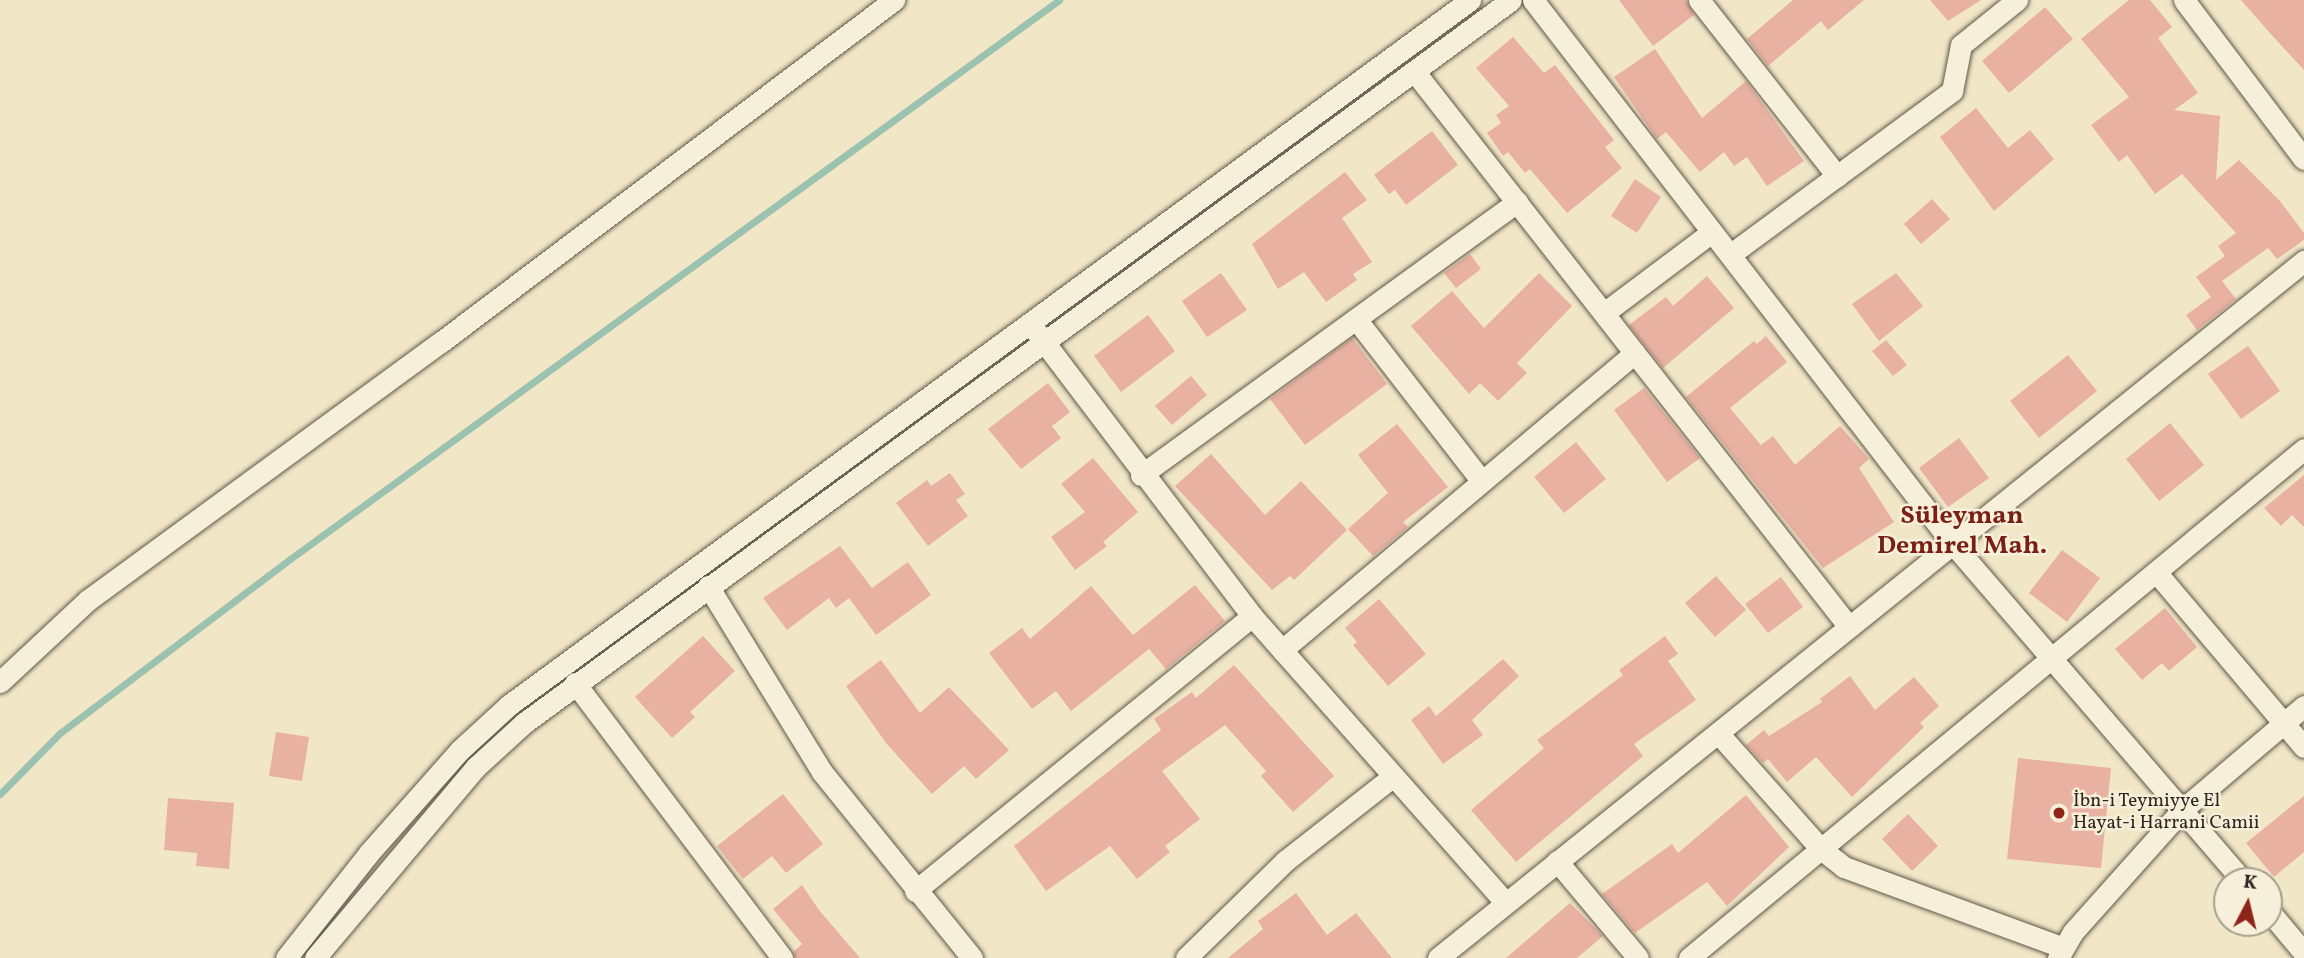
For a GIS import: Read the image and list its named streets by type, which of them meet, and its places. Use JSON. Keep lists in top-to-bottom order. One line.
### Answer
{"districts":["Süleyman Demirel Mah."],"places":["İbn-i Teymiyye El Hayat-i Harrani Camii"],"north":"top"}
